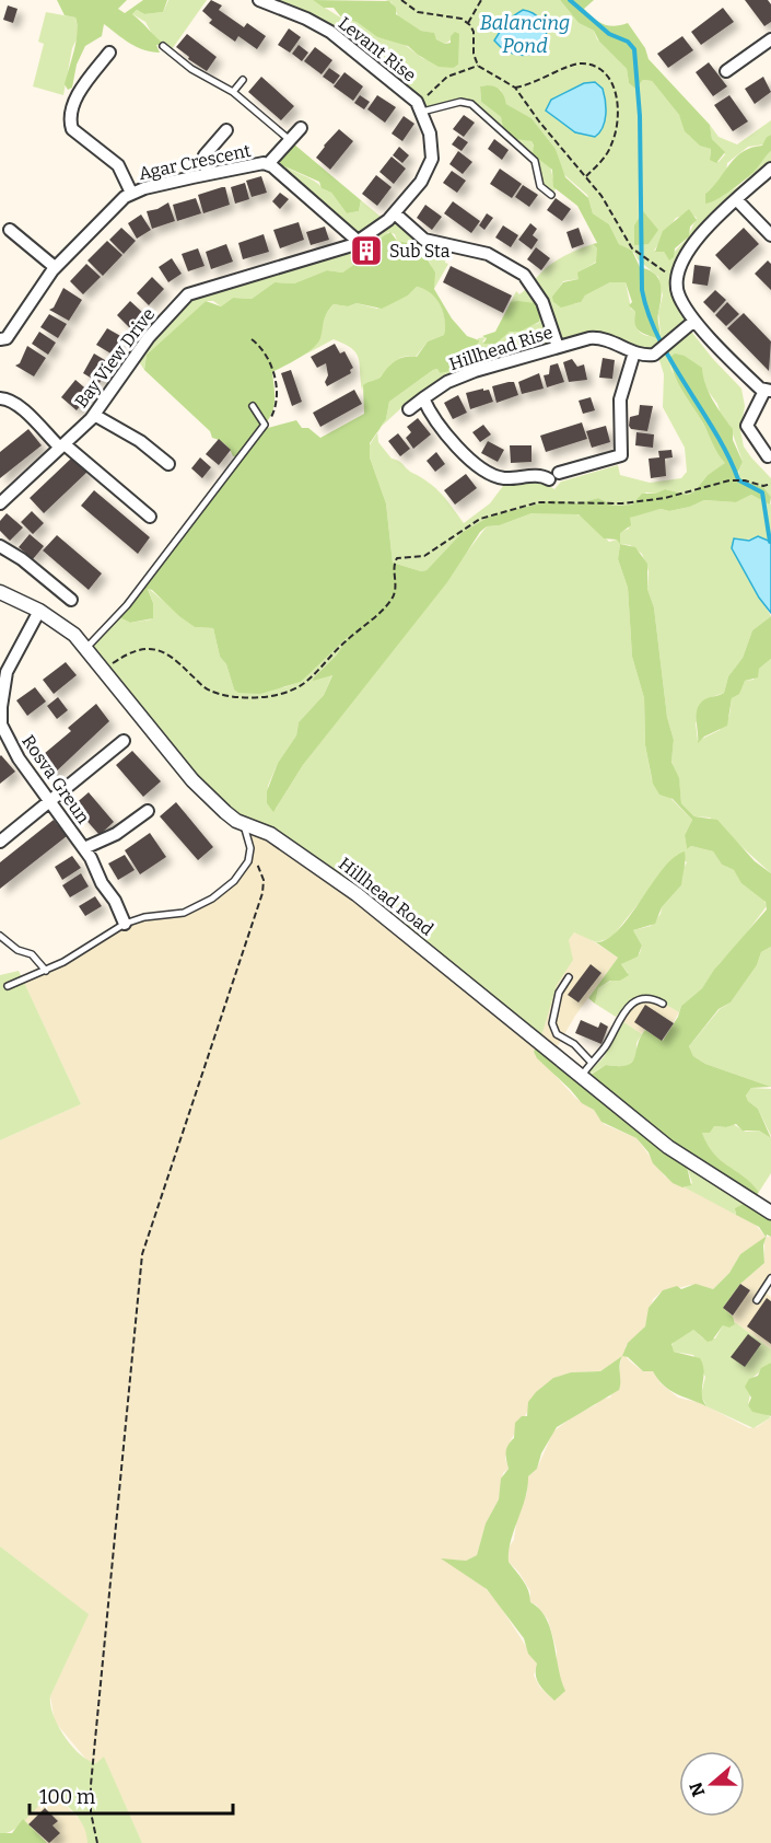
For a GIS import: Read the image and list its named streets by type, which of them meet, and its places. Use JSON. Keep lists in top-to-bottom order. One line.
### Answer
{"streets":{"street":["Levant Rise","Agar Crescent","Hillhead Rise","Bay View Drive","Rosva Greun","Hillhead Road"]},"crossings":[["Agar Crescent","Bay View Drive"],["Rosva Greun","Hillhead Road"]],"water":["Balancing Pond"],"places":{"building":["Sub Sta"]},"scale_bar":"100 m","north":"left"}
